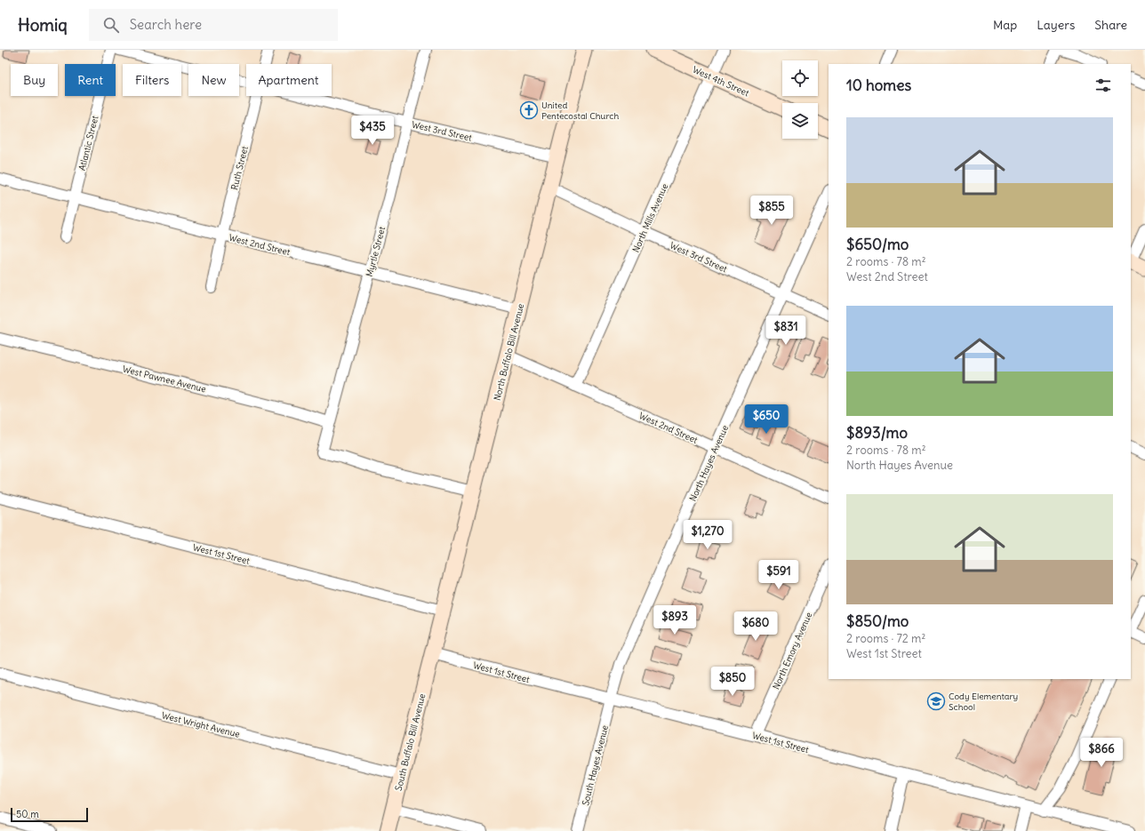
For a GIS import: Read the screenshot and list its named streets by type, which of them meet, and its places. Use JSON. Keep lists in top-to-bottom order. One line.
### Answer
{"streets":{"main road":["West 4th Street","North Buffalo Bill Avenue","South Buffalo Bill Avenue"],"street":["West 3rd Street","Atlantic Street","Ruth Street","North Mills Avenue","West 2nd Street","Myrtle Street","West Pawnee Avenue","North Hayes Avenue","West 1st Street","North Emory Avenue","West Wright Avenue","South Hayes Avenue"]},"crossings":[["West 4th Street","North Mills Avenue"],["West 3rd Street","North Mills Avenue"],["West 3rd Street","Myrtle Street"],["West 3rd Street","North Buffalo Bill Avenue"],["West 3rd Street","North Hayes Avenue"],["Atlantic Street","West 2nd Street"],["Ruth Street","West 2nd Street"],["North Mills Avenue","West 2nd Street"],["West 2nd Street","Myrtle Street"],["West 2nd Street","North Buffalo Bill Avenue"],["West 2nd Street","North Hayes Avenue"],["Myrtle Street","North Buffalo Bill Avenue"],["Myrtle Street","West Pawnee Avenue"],["North Buffalo Bill Avenue","West 1st Street"],["North Buffalo Bill Avenue","South Buffalo Bill Avenue"],["North Hayes Avenue","West 1st Street"],["North Hayes Avenue","South Hayes Avenue"],["West 1st Street","North Emory Avenue"],["West 1st Street","South Buffalo Bill Avenue"],["West 1st Street","South Hayes Avenue"],["West Wright Avenue","South Buffalo Bill Avenue"]],"places":{"church":["United Pentecostal Church"],"school or university":["Cody Elementary School"]},"scale_bar":"50 m","page":{"header":"Homiq","search":"Search here","nav":["Map","Layers","Share"],"chip":["Buy","Rent","Filters","New","Apartment"],"heading":"10 homes","list":[{"name":"$650/mo","note":"2 rooms · 78 m² · West 2nd Street"},{"name":"$893/mo","note":"2 rooms · 78 m² · North Hayes Avenue"},{"name":"$850/mo","note":"2 rooms · 72 m² · West 1st Street"}],"price":["$435","$855","$831","$650","$1,270","$591","$893","$680","$850","$866"],"scale":"50 m"}}
